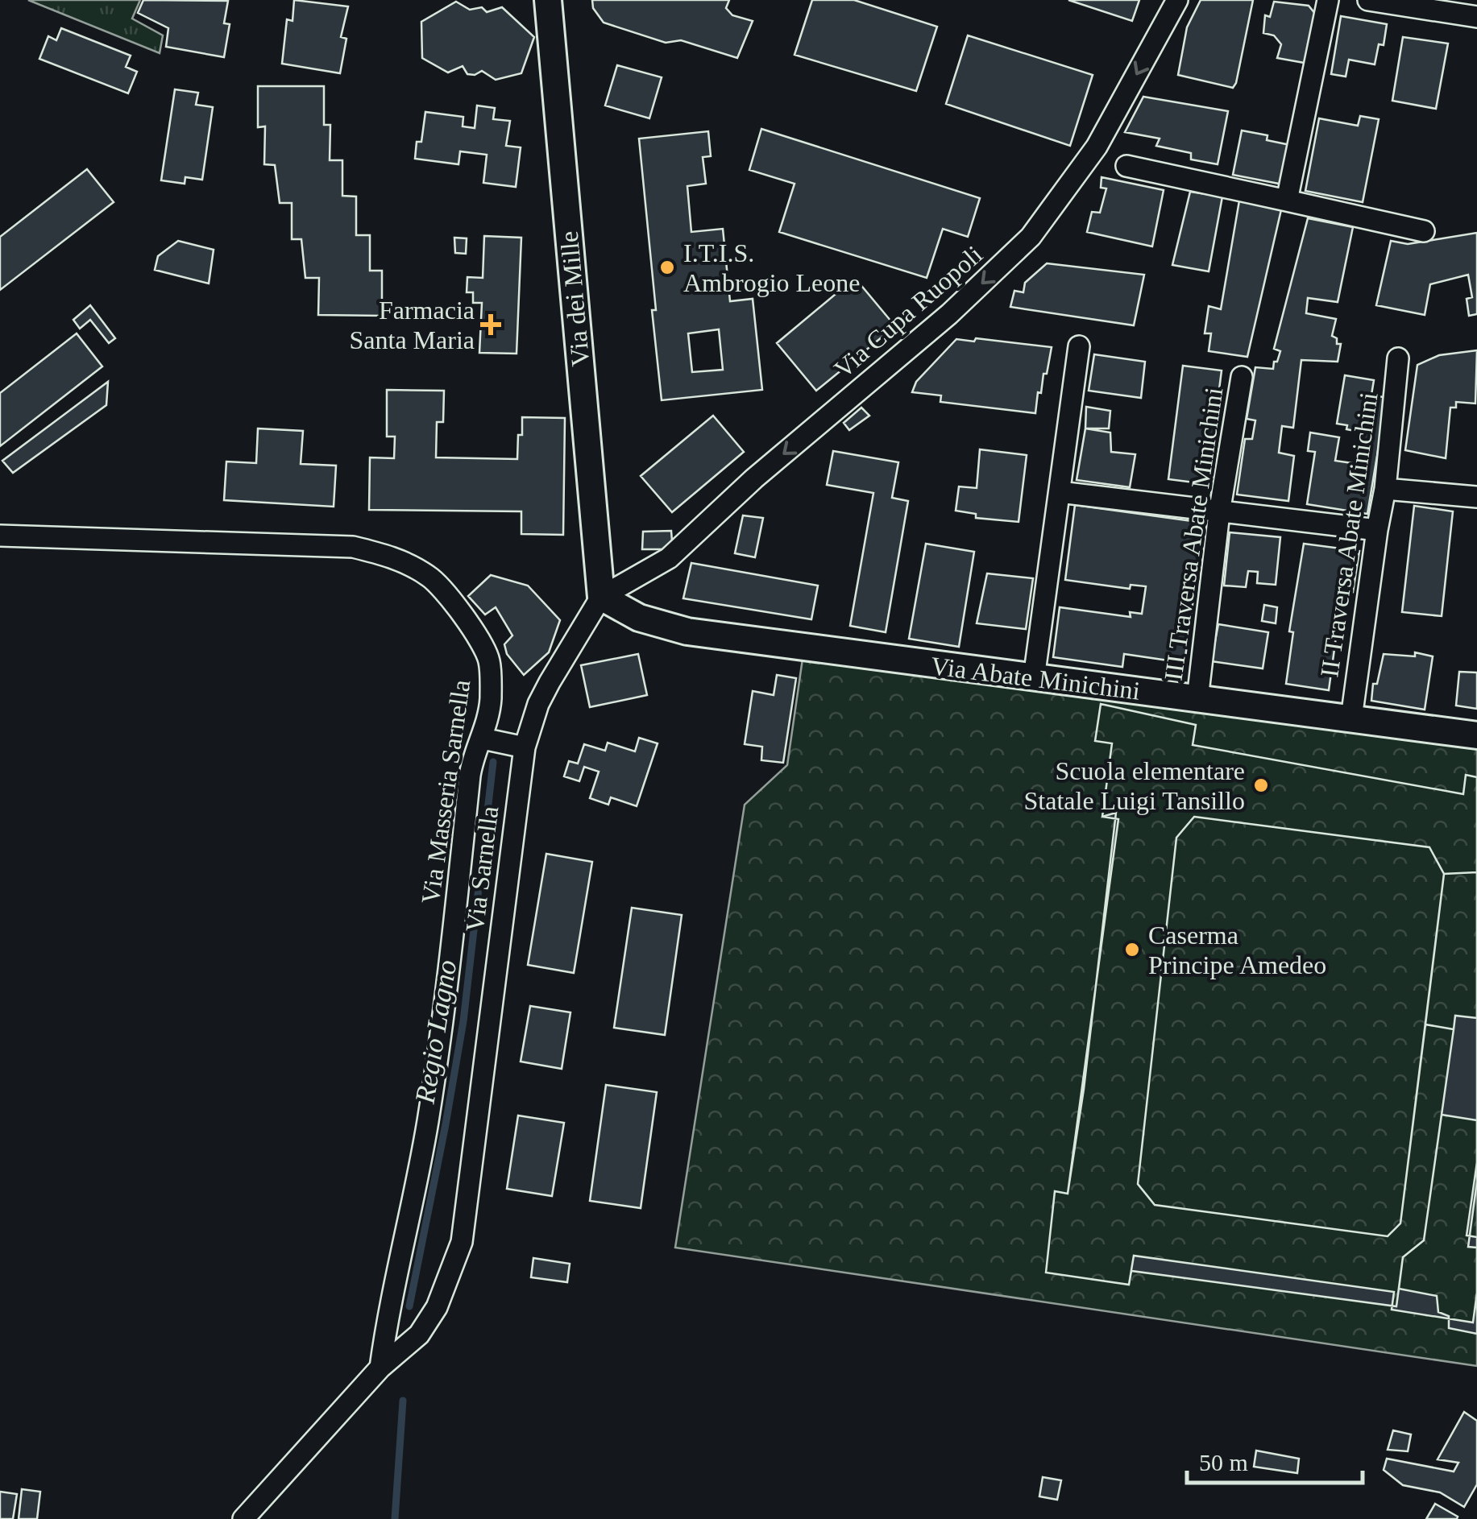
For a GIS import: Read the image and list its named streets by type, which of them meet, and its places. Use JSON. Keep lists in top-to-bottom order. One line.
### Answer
{"streets":{"street":["Via dei Mille","Via Cupa Ruopoli","III Traversa Abate Minichini","II Traversa Abate Minichini","Via Abate Minichini","Via Masseria Sarnella","Via Sarnella"]},"crossings":[["Via dei Mille","Via Cupa Ruopoli"],["Via dei Mille","Via Abate Minichini"],["Via dei Mille","Via Sarnella"],["Via Cupa Ruopoli","Via Abate Minichini"],["Via Cupa Ruopoli","Via Sarnella"],["III Traversa Abate Minichini","Via Abate Minichini"],["II Traversa Abate Minichini","Via Abate Minichini"],["Via Abate Minichini","Via Sarnella"],["Via Masseria Sarnella","Via Sarnella"]],"one_way":["Via Cupa Ruopoli"],"water":["Regio Lagno"],"places":{"other":["I.T.I.S. Ambrogio Leone","Scuola elementare Statale Luigi Tansillo","Caserma Principe Amedeo"],"health":["Farmacia Santa Maria"]},"scale_bar":"50 m"}
